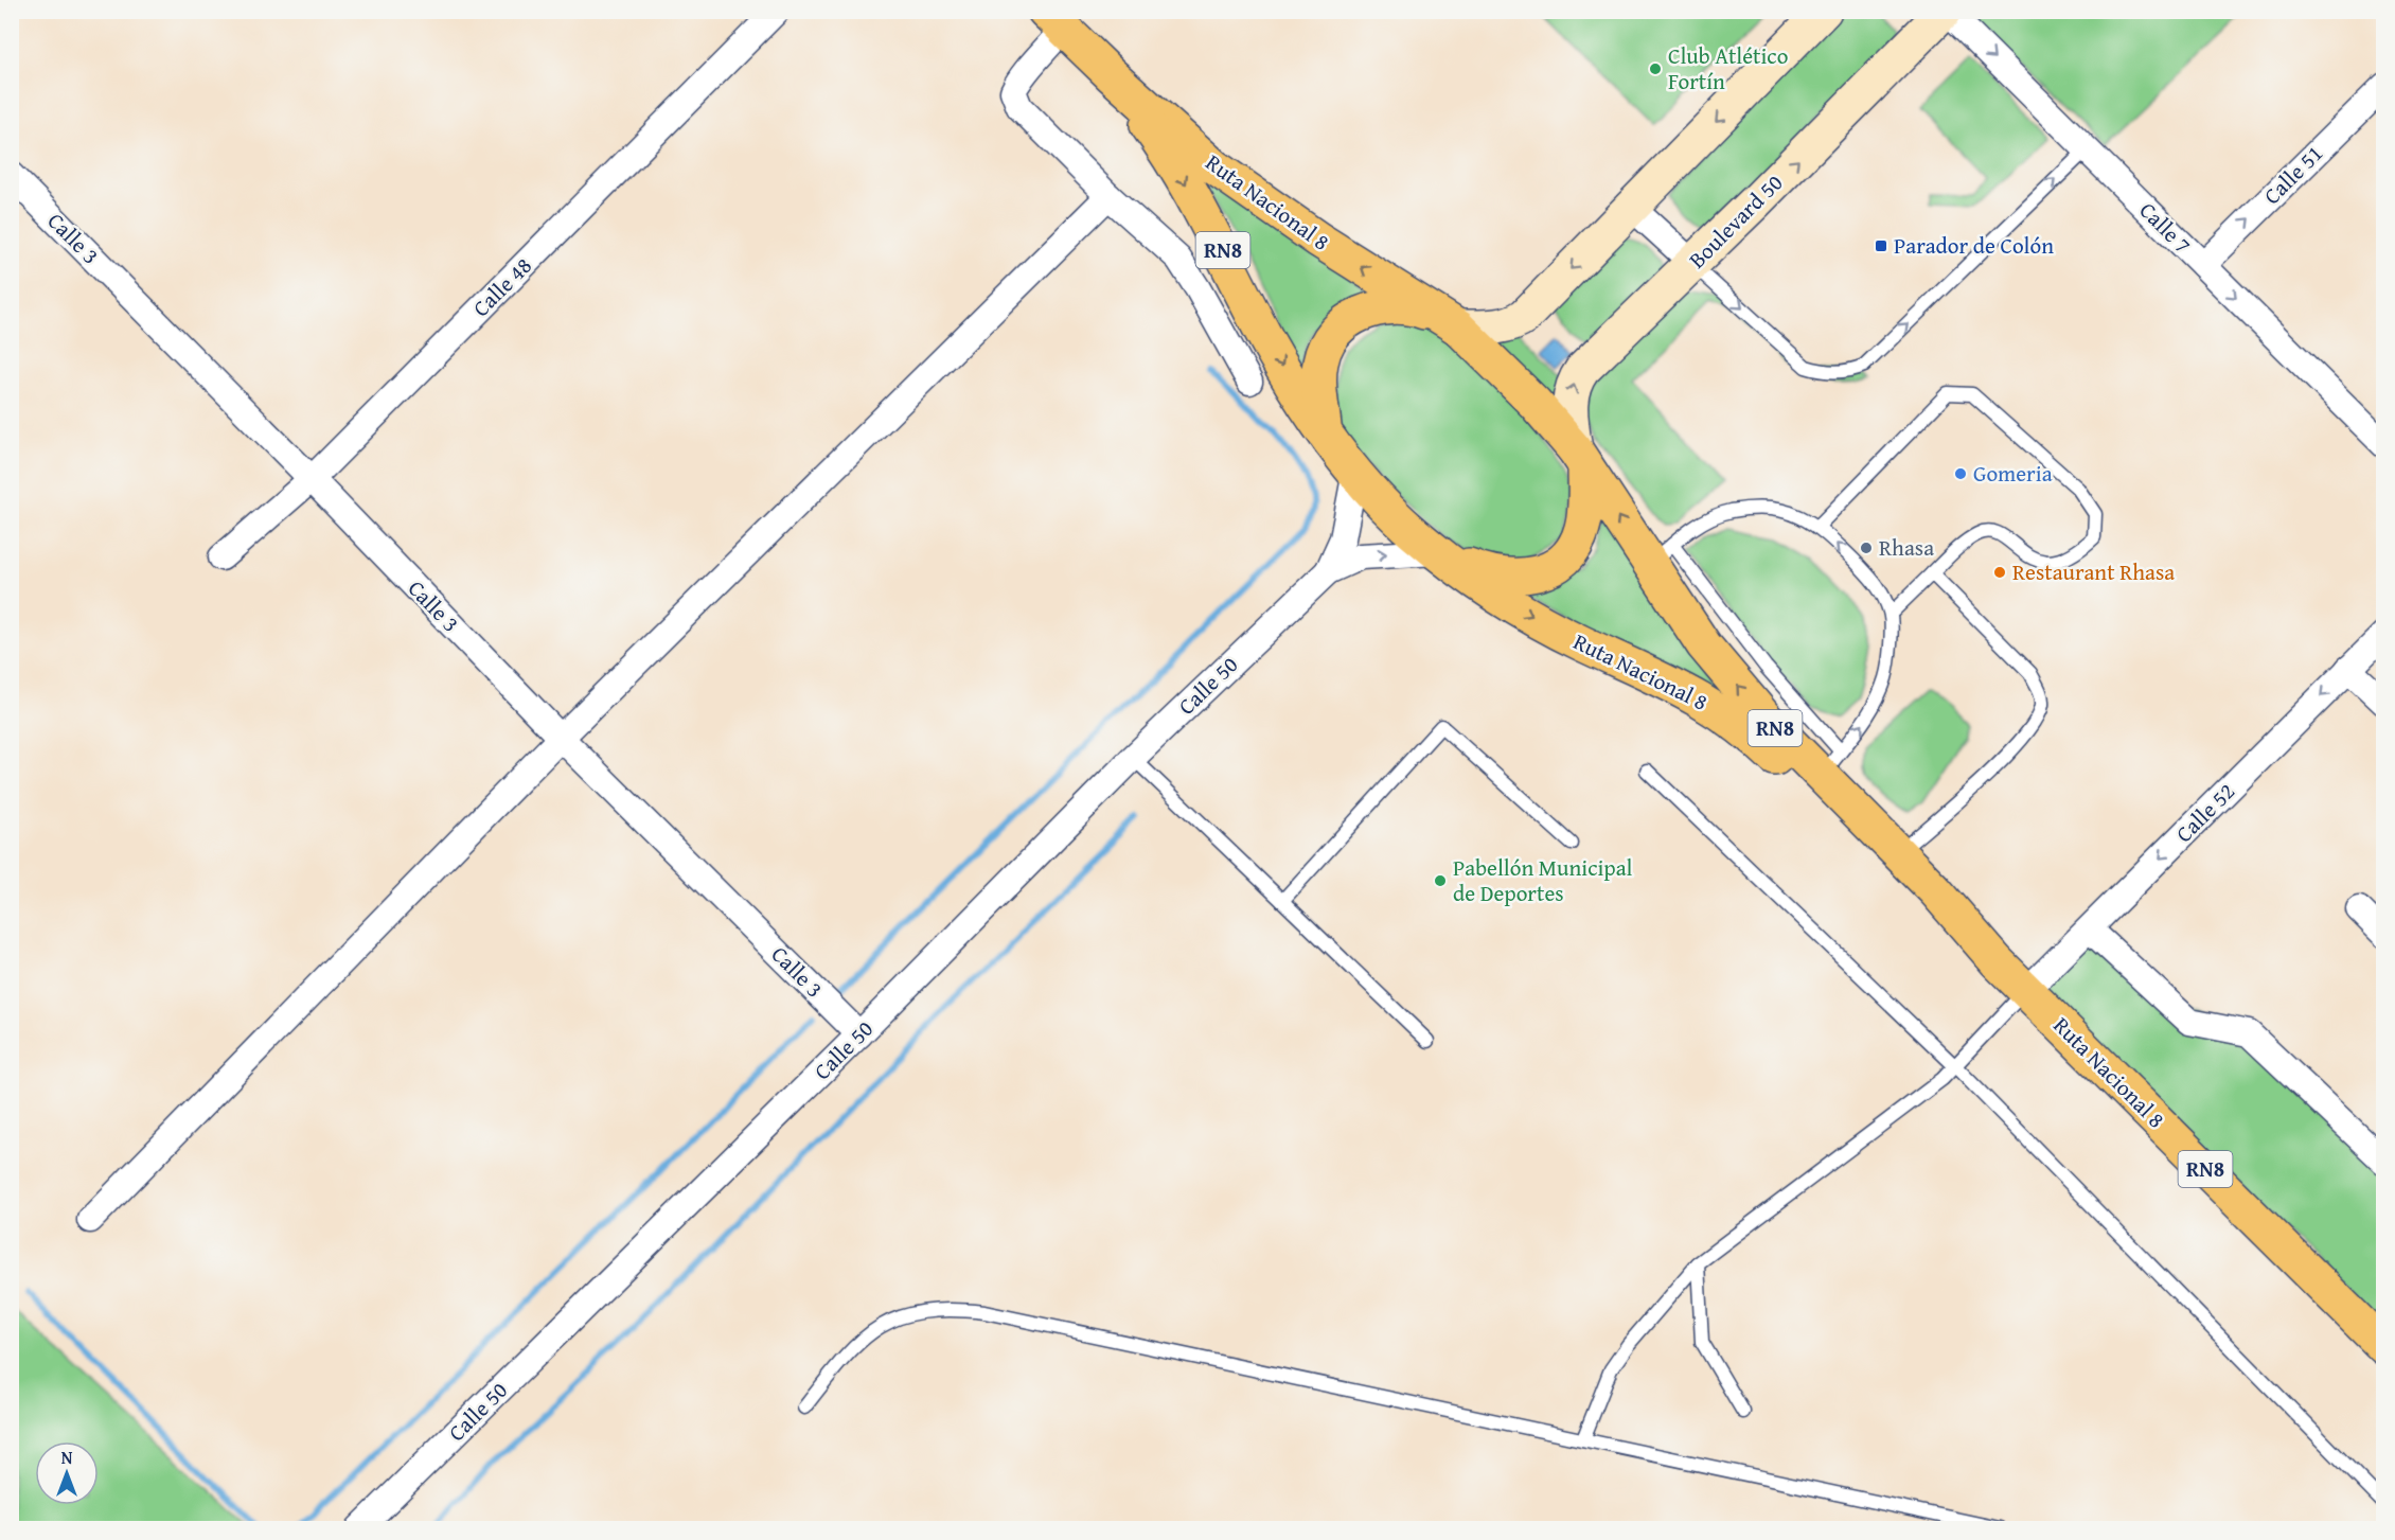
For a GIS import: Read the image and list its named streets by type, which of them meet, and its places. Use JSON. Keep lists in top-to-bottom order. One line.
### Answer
{"streets":{"highway":["Ruta Nacional 8","RN8"],"main road":["Boulevard 50"],"street":["Calle 51","Calle 7","Calle 3","Calle 48","Calle 50","Calle 52"]},"crossings":[["Calle 51","Calle 7"],["Ruta Nacional 8","Boulevard 50"],["Ruta Nacional 8","Calle 50"],["Ruta Nacional 8","Calle 52"],["Boulevard 50","Calle 7"],["Calle 3","Calle 48"],["Calle 3","Calle 50"]],"one_way":["Calle 51","Calle 7","Calle 52"],"places":{"other":["Club Atlético Fortín","Gomeria","Rhasa","Restaurant Rhasa","Pabellón Municipal de Deportes"],"transit":["Parador de Colón"]},"north":"top"}
